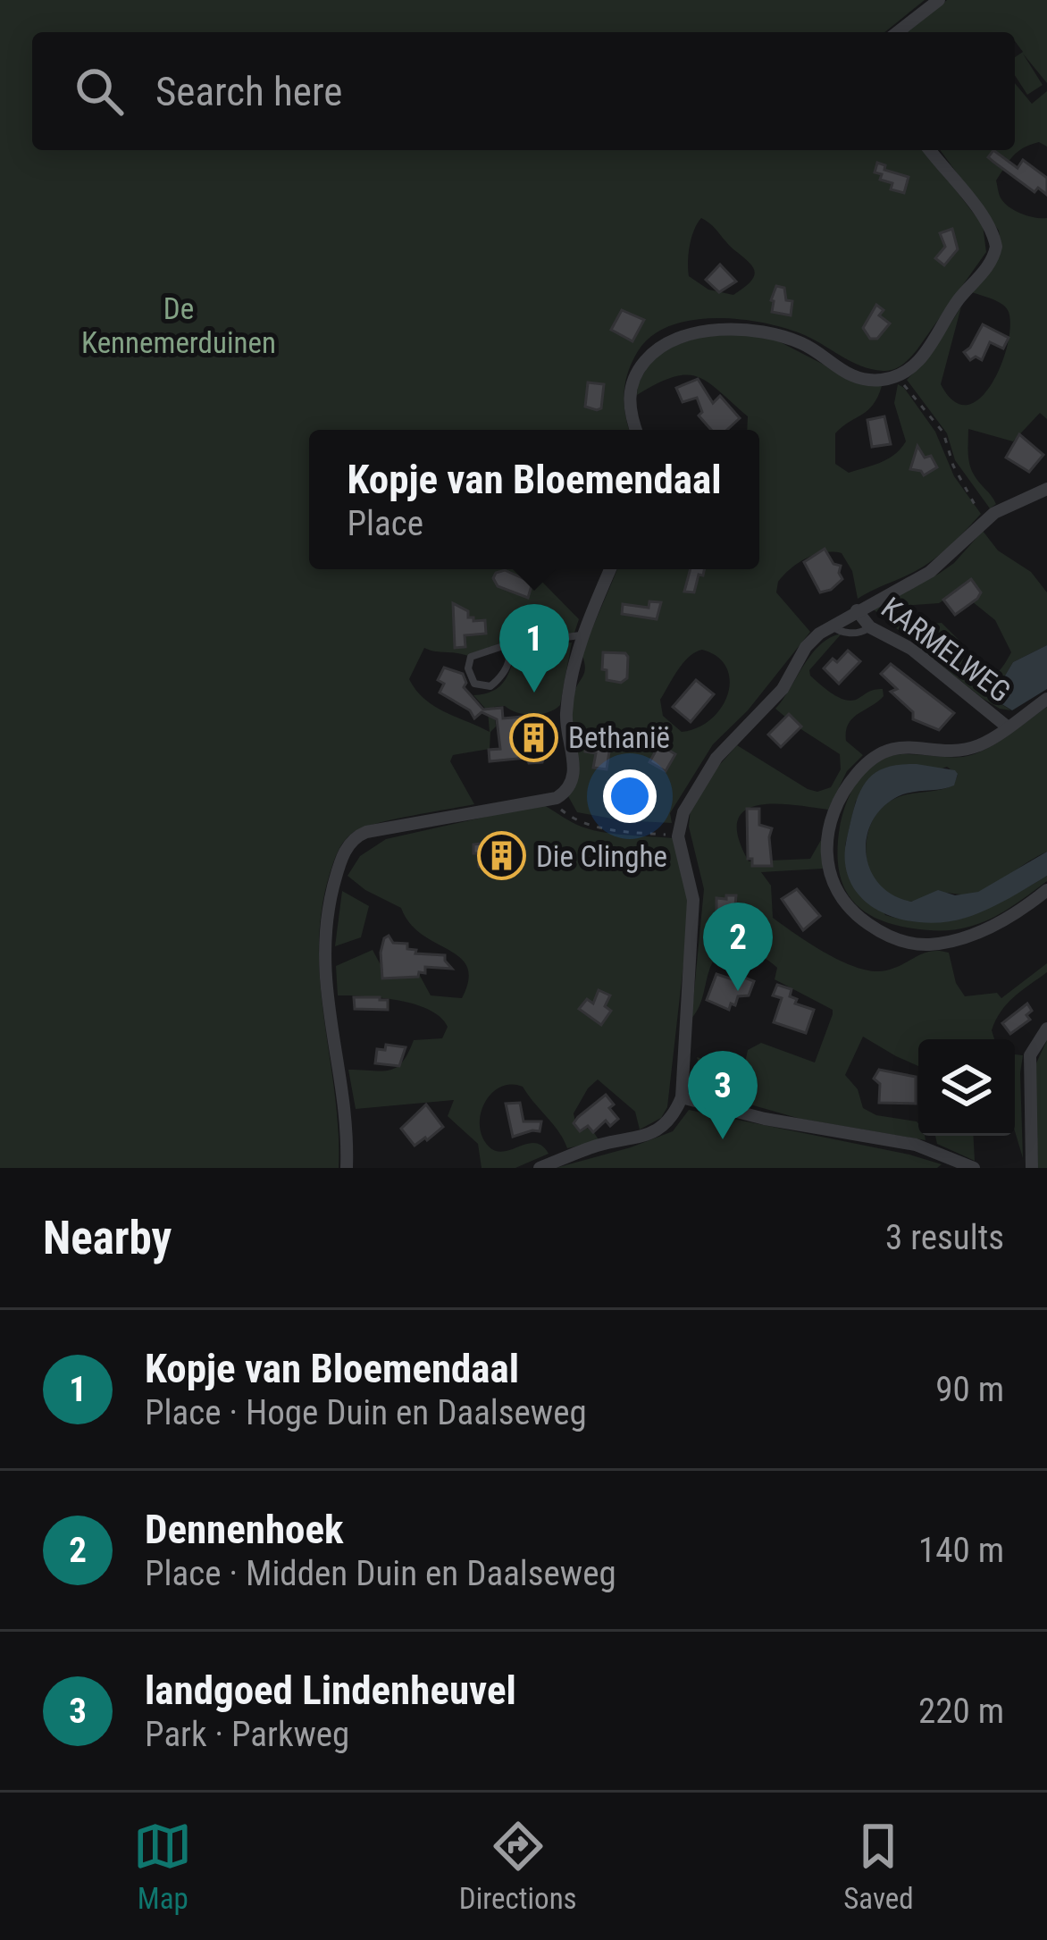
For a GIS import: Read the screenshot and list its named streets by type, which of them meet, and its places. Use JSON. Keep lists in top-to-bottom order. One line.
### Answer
{"streets":{"street":["KARMELWEG"]},"parks":["De Kennemerduinen"],"places":{"building":["Bethanië","Die Clinghe"]},"page":{"search":"Search here","popup":["Kopje van Bloemendaal","Place"],"pins":["1","2","3"],"heading":["Nearby","3 results"],"list":[{"mark":"1","name":"Kopje van Bloemendaal","note":"Place · Hoge Duin en Daalseweg","value":"90 m"},{"mark":"2","name":"Dennenhoek","note":"Place · Midden Duin en Daalseweg","value":"140 m"},{"mark":"3","name":"landgoed Lindenheuvel","note":"Park · Parkweg","value":"220 m"}],"nav":["Map","Directions","Saved"]}}
